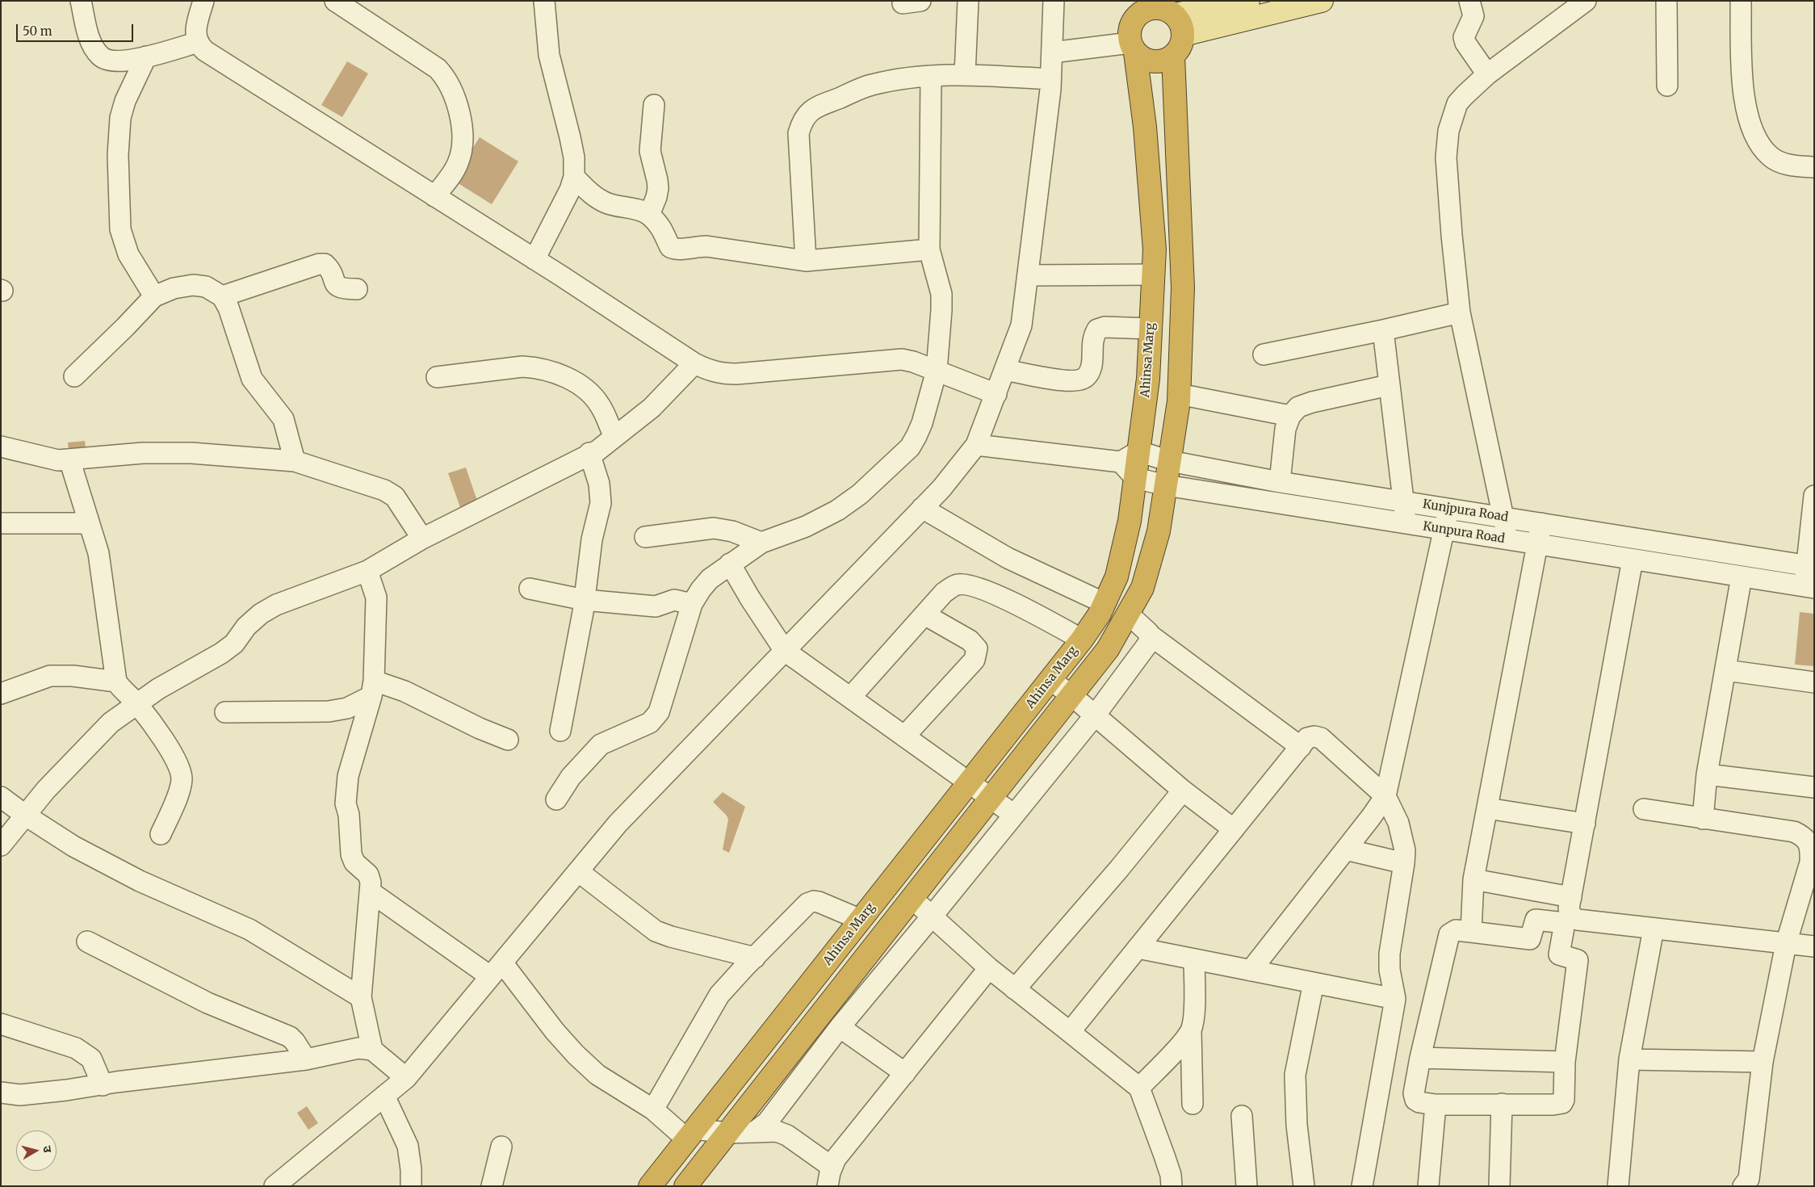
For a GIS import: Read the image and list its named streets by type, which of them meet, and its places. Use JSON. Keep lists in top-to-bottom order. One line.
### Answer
{"streets":{"highway":["Ahinsa Marg"],"street":["Kunjpura Road","Kunpura Road"]},"crossings":[["Ahinsa Marg","Kunjpura Road"],["Ahinsa Marg","Kunpura Road"],["Kunjpura Road","Kunpura Road"]],"scale_bar":"50 m","north":"right"}
